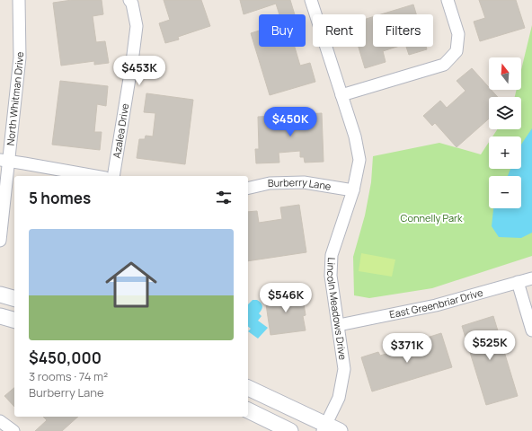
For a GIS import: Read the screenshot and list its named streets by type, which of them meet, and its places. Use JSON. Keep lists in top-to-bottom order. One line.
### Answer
{"streets":{"street":["North Whitman Drive","Azalea Drive","Burberry Lane","East Greenbriar Drive","Lincoln Meadows Drive"]},"crossings":[["Burberry Lane","Lincoln Meadows Drive"],["East Greenbriar Drive","Lincoln Meadows Drive"]],"parks":["Connelly Park"],"north":"top","page":{"chip":["Buy","Rent","Filters"],"price":["$453K","$450K","$546K","$525K","$371K"],"map_buttons":["+","−"],"heading":"5 homes","list":[{"name":"$450,000","note":"3 rooms · 74 m² · Burberry Lane"}]}}
